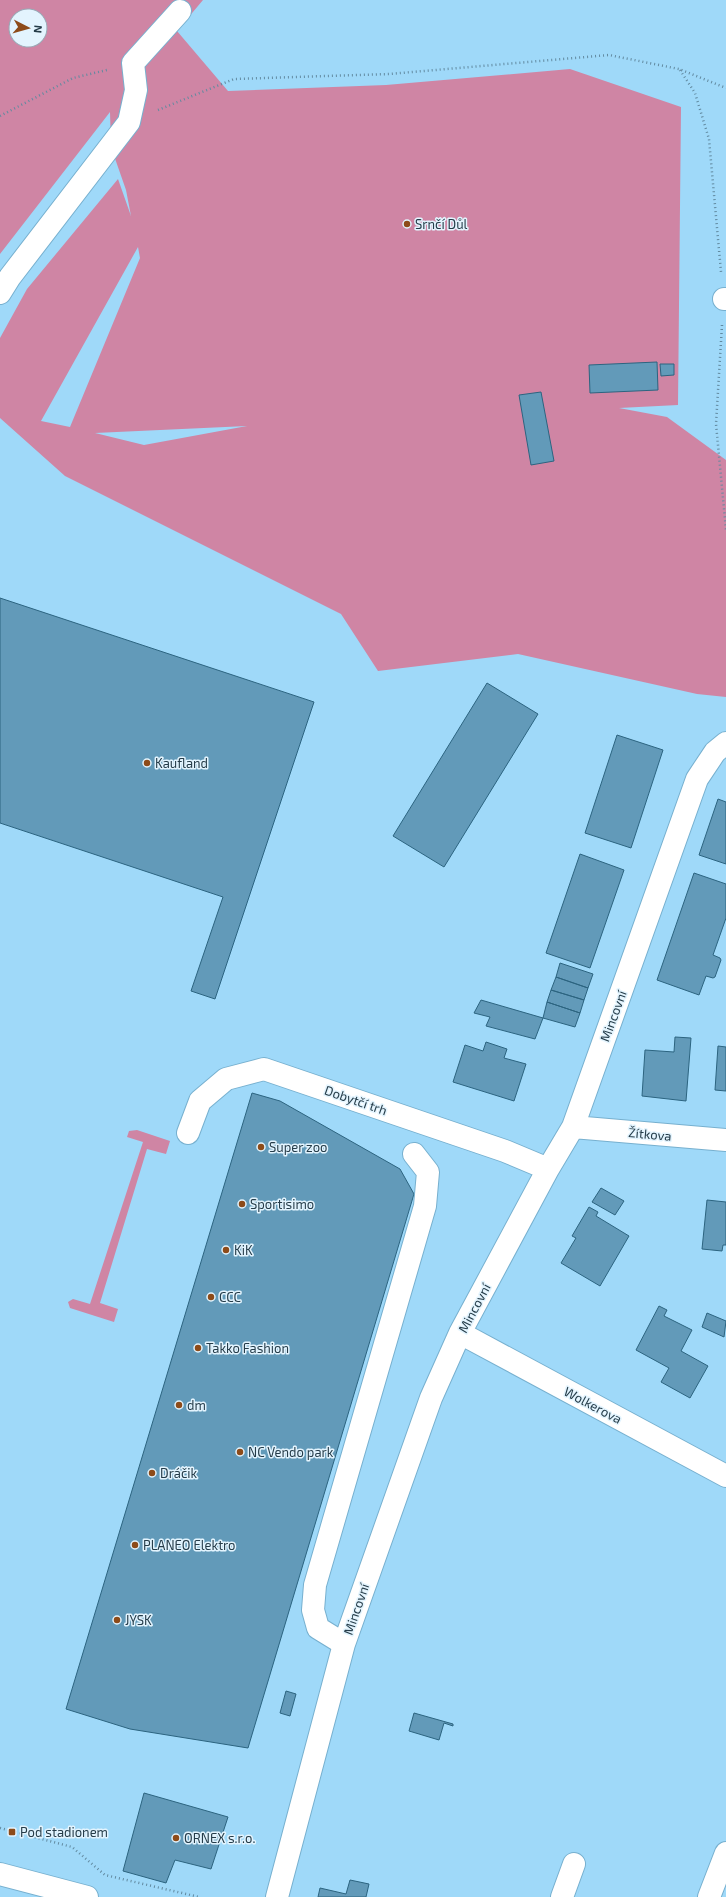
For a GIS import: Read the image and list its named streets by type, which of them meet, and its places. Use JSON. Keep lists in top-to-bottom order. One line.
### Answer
{"streets":{"street":["Mincovní","Dobytčí trh","Žítkova","Wolkerova"]},"crossings":[["Mincovní","Dobytčí trh"],["Mincovní","Žítkova"],["Mincovní","Wolkerova"]],"places":{"other":["Srnčí Důl","Kaufland","Super zoo","Sportisimo","KiK","CCC","Takko Fashion","dm","NC Vendo park","Dráčik","PLANEO Elektro","JYSK","ORNEX s.r.o."],"transit":["Pod stadionem"]},"north":"right"}
